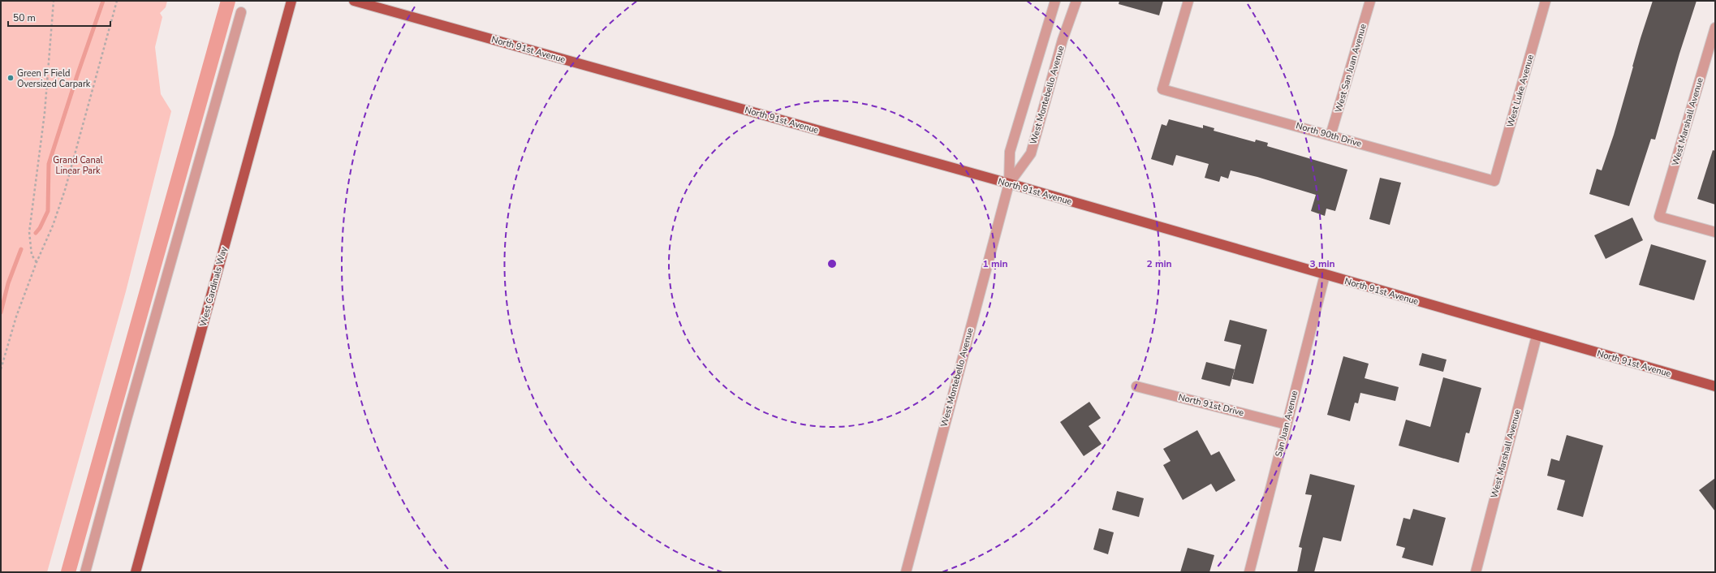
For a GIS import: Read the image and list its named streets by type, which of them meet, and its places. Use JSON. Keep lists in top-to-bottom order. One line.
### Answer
{"streets":{"main road":["North 91st Avenue","West Cardinals Way"],"street":["West San Juan Avenue","West Luke Avenue","West Montebello Avenue","West Marshall Avenue","North 90th Drive","North 91st Drive","San Juan Avenue"]},"crossings":[["North 91st Avenue","West Montebello Avenue"],["North 91st Avenue","West Marshall Avenue"],["North 91st Avenue","San Juan Avenue"],["West San Juan Avenue","North 90th Drive"],["West Luke Avenue","North 90th Drive"],["North 91st Drive","San Juan Avenue"]],"parks":["Grand Canal Linear Park"],"places":["Green F Field Oversized Carpark"],"scale_bar":"50 m","rings":["1 min","2 min","3 min"]}
